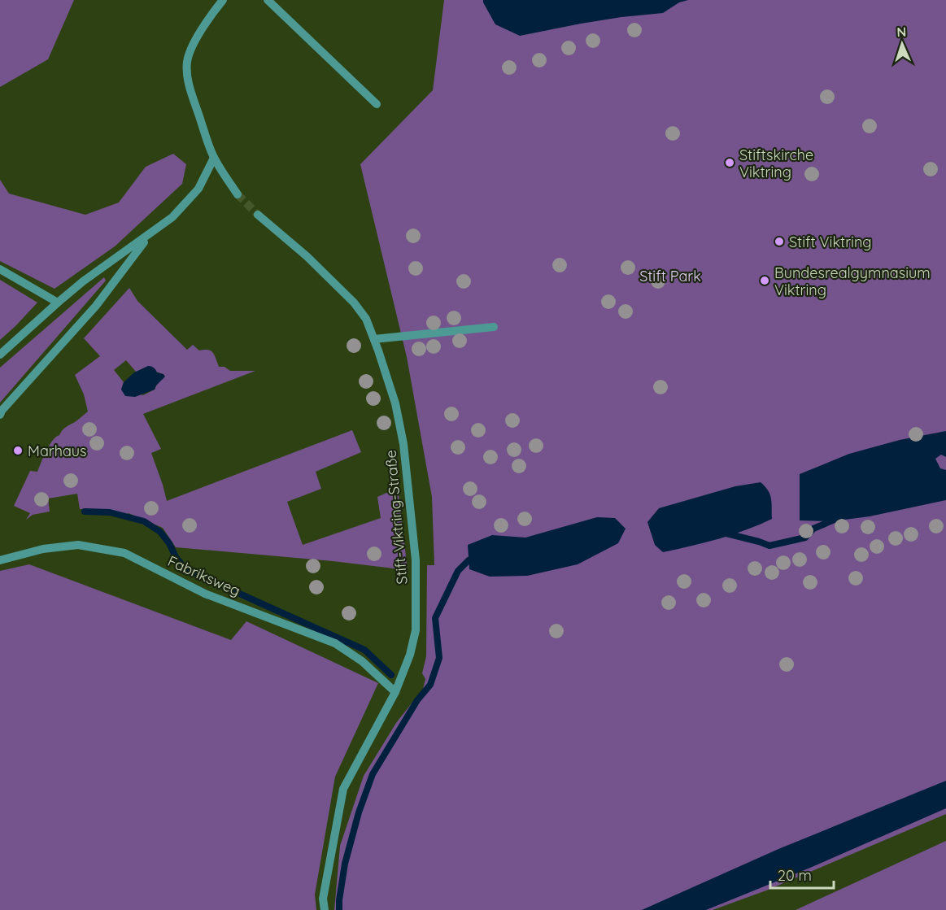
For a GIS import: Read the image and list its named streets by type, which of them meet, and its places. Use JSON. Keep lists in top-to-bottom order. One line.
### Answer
{"streets":{"street":["Stift-Viktring-Straße","Fabriksweg"]},"crossings":[["Stift-Viktring-Straße","Fabriksweg"]],"parks":["Stift Park"],"places":["Stiftskirche Viktring","Stift Viktring","Bundesrealgymnasium Viktring","Marhaus"],"scale_bar":"20 m","north":"top"}
